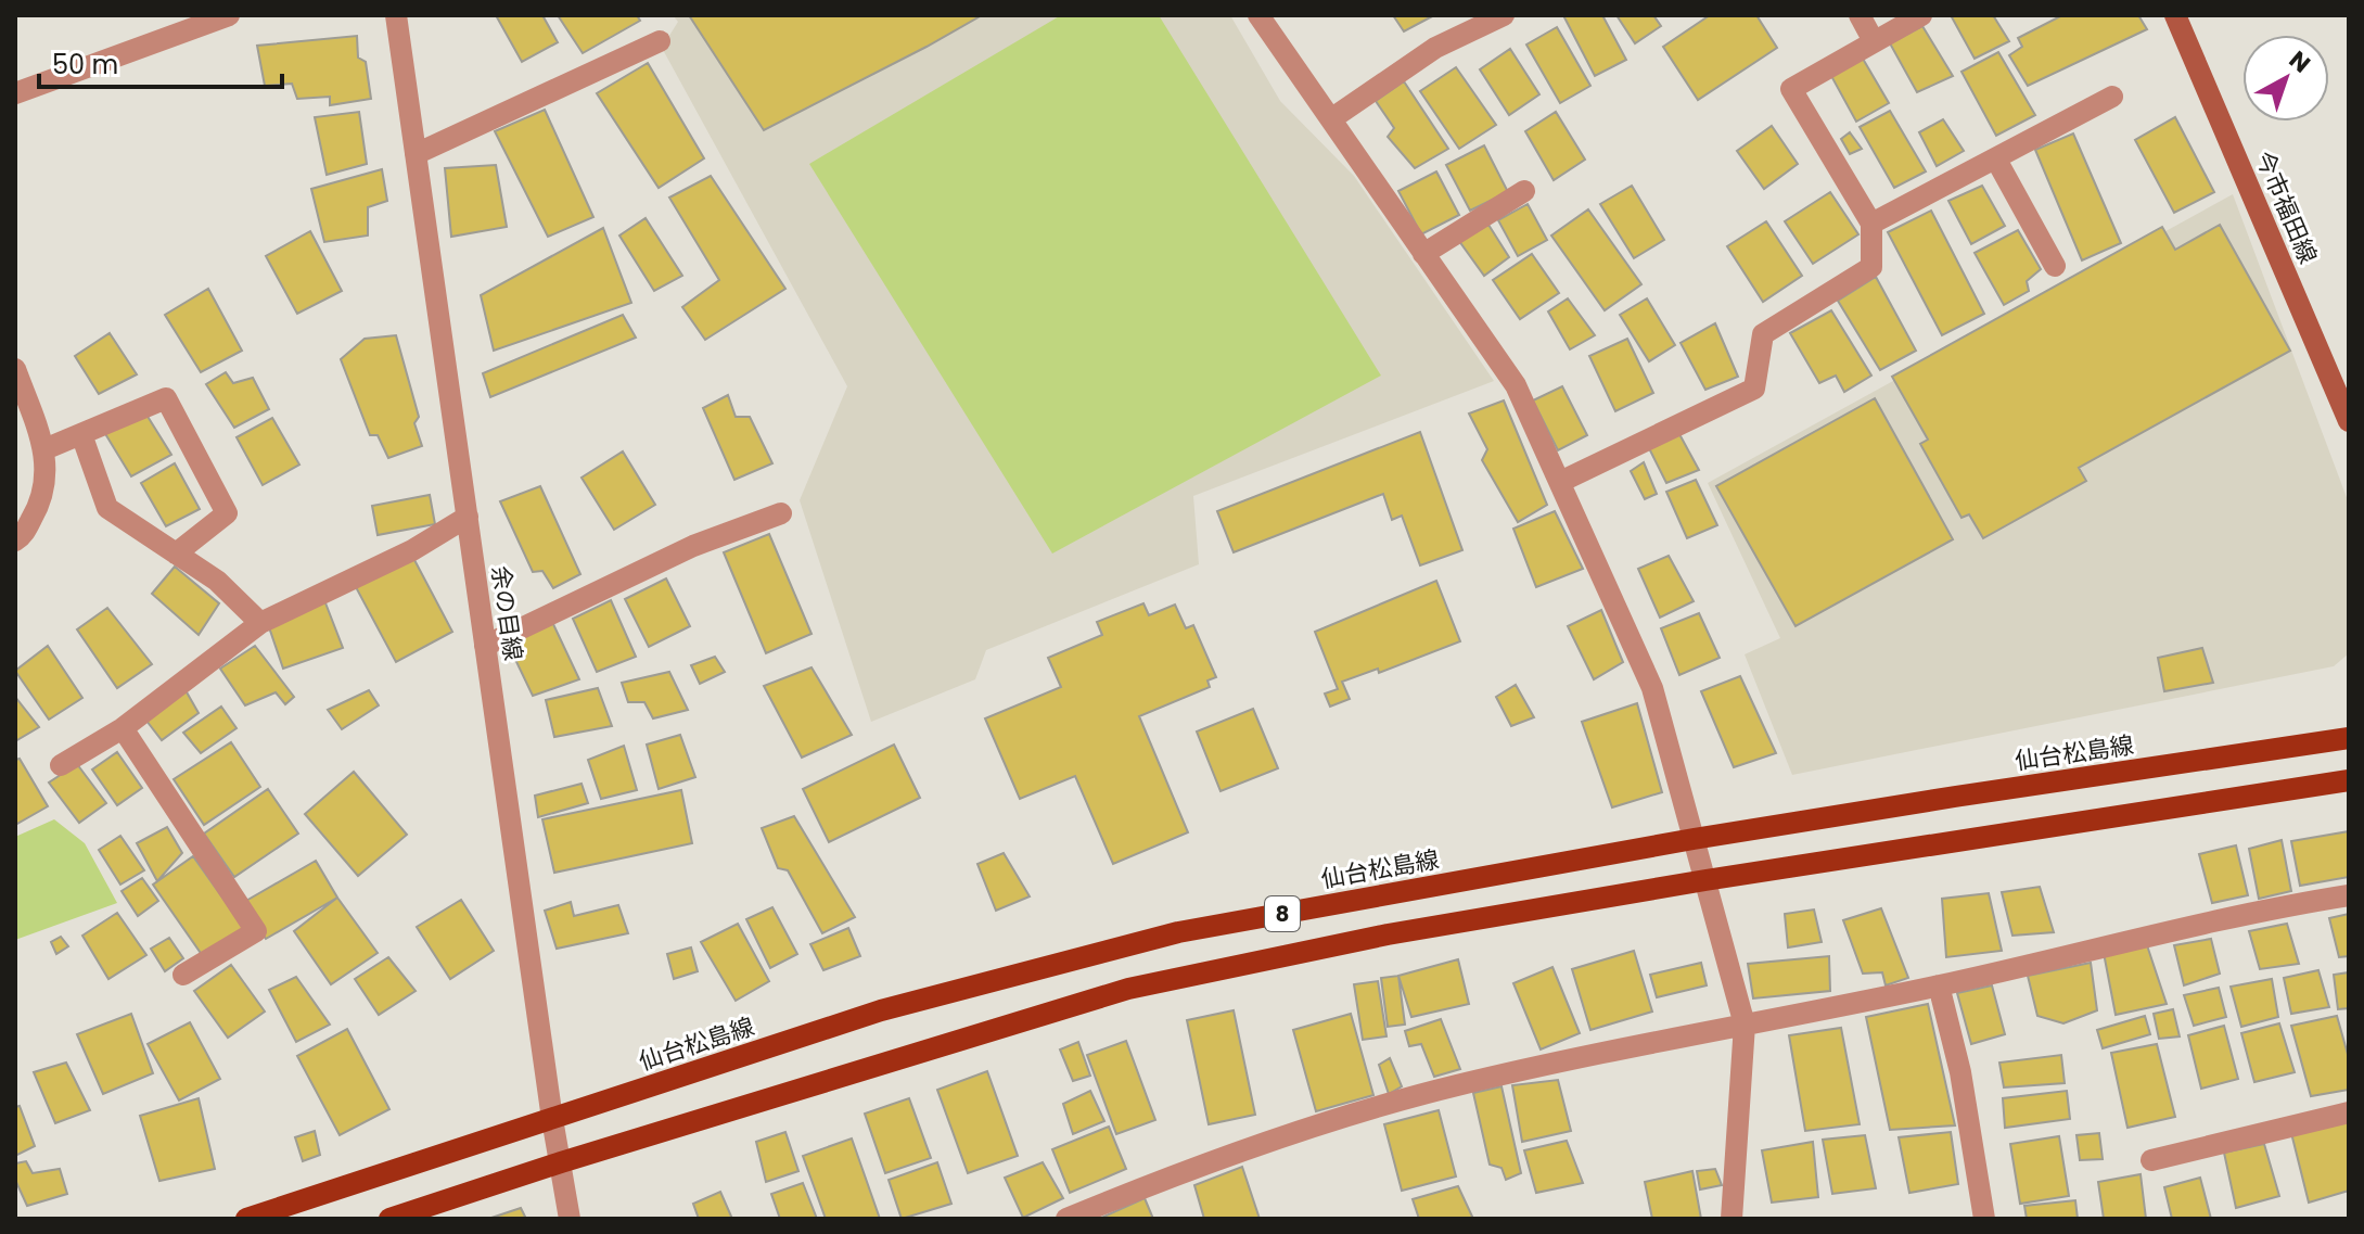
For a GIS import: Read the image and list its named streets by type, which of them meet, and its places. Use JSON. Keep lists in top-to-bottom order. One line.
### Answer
{"streets":{"main road":["今市福田線","仙台松島線","8"],"street":["余の目線"]},"crossings":[["余の目線","仙台松島線"],["余の目線","8"]],"scale_bar":"50 m","north":"top right"}
